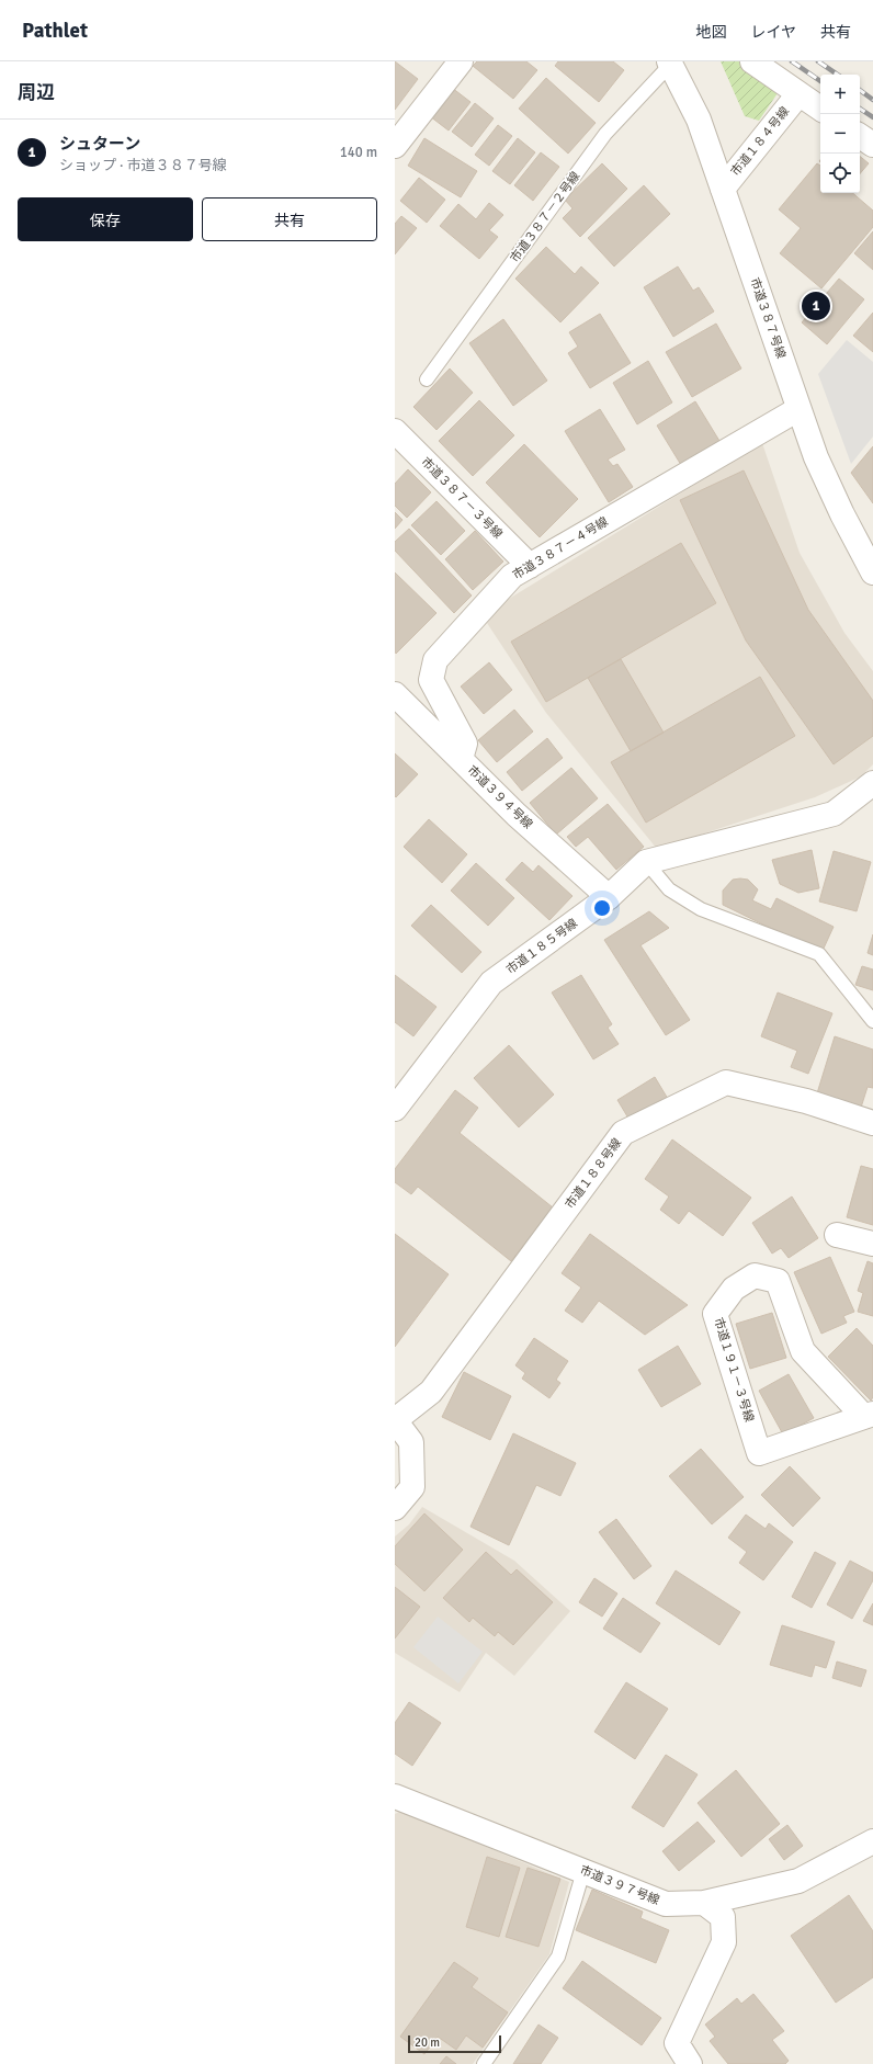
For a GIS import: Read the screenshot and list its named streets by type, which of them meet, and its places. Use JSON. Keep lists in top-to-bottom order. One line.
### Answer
{"streets":{"street":["市道１８４号線","市道３８７号線","市道３８７－３号線","市道３８７－４号線","市道３９４号線","市道１８５号線","市道１８８号線","市道１９１－３号線","市道３９７号線"],"lane":["市道３８７－２号線"]},"crossings":[["市道１８４号線","市道３８７号線"],["市道３８７－２号線","市道３８７号線"],["市道３８７号線","市道３８７－４号線"],["市道３８７－３号線","市道３８７－４号線"],["市道３８７－４号線","市道３９４号線"],["市道３９４号線","市道１８５号線"]],"scale_bar":"20 m","page":{"header":"Pathlet","nav":["地図","レイヤ","共有"],"heading":"周辺","map_buttons":["+","−"],"list":[{"mark":"1","name":"シュターン","note":"ショップ · 市道３８７号線","value":"140 m"}],"buttons":["保存","共有"],"pins":"1","scale":"20 m"}}
